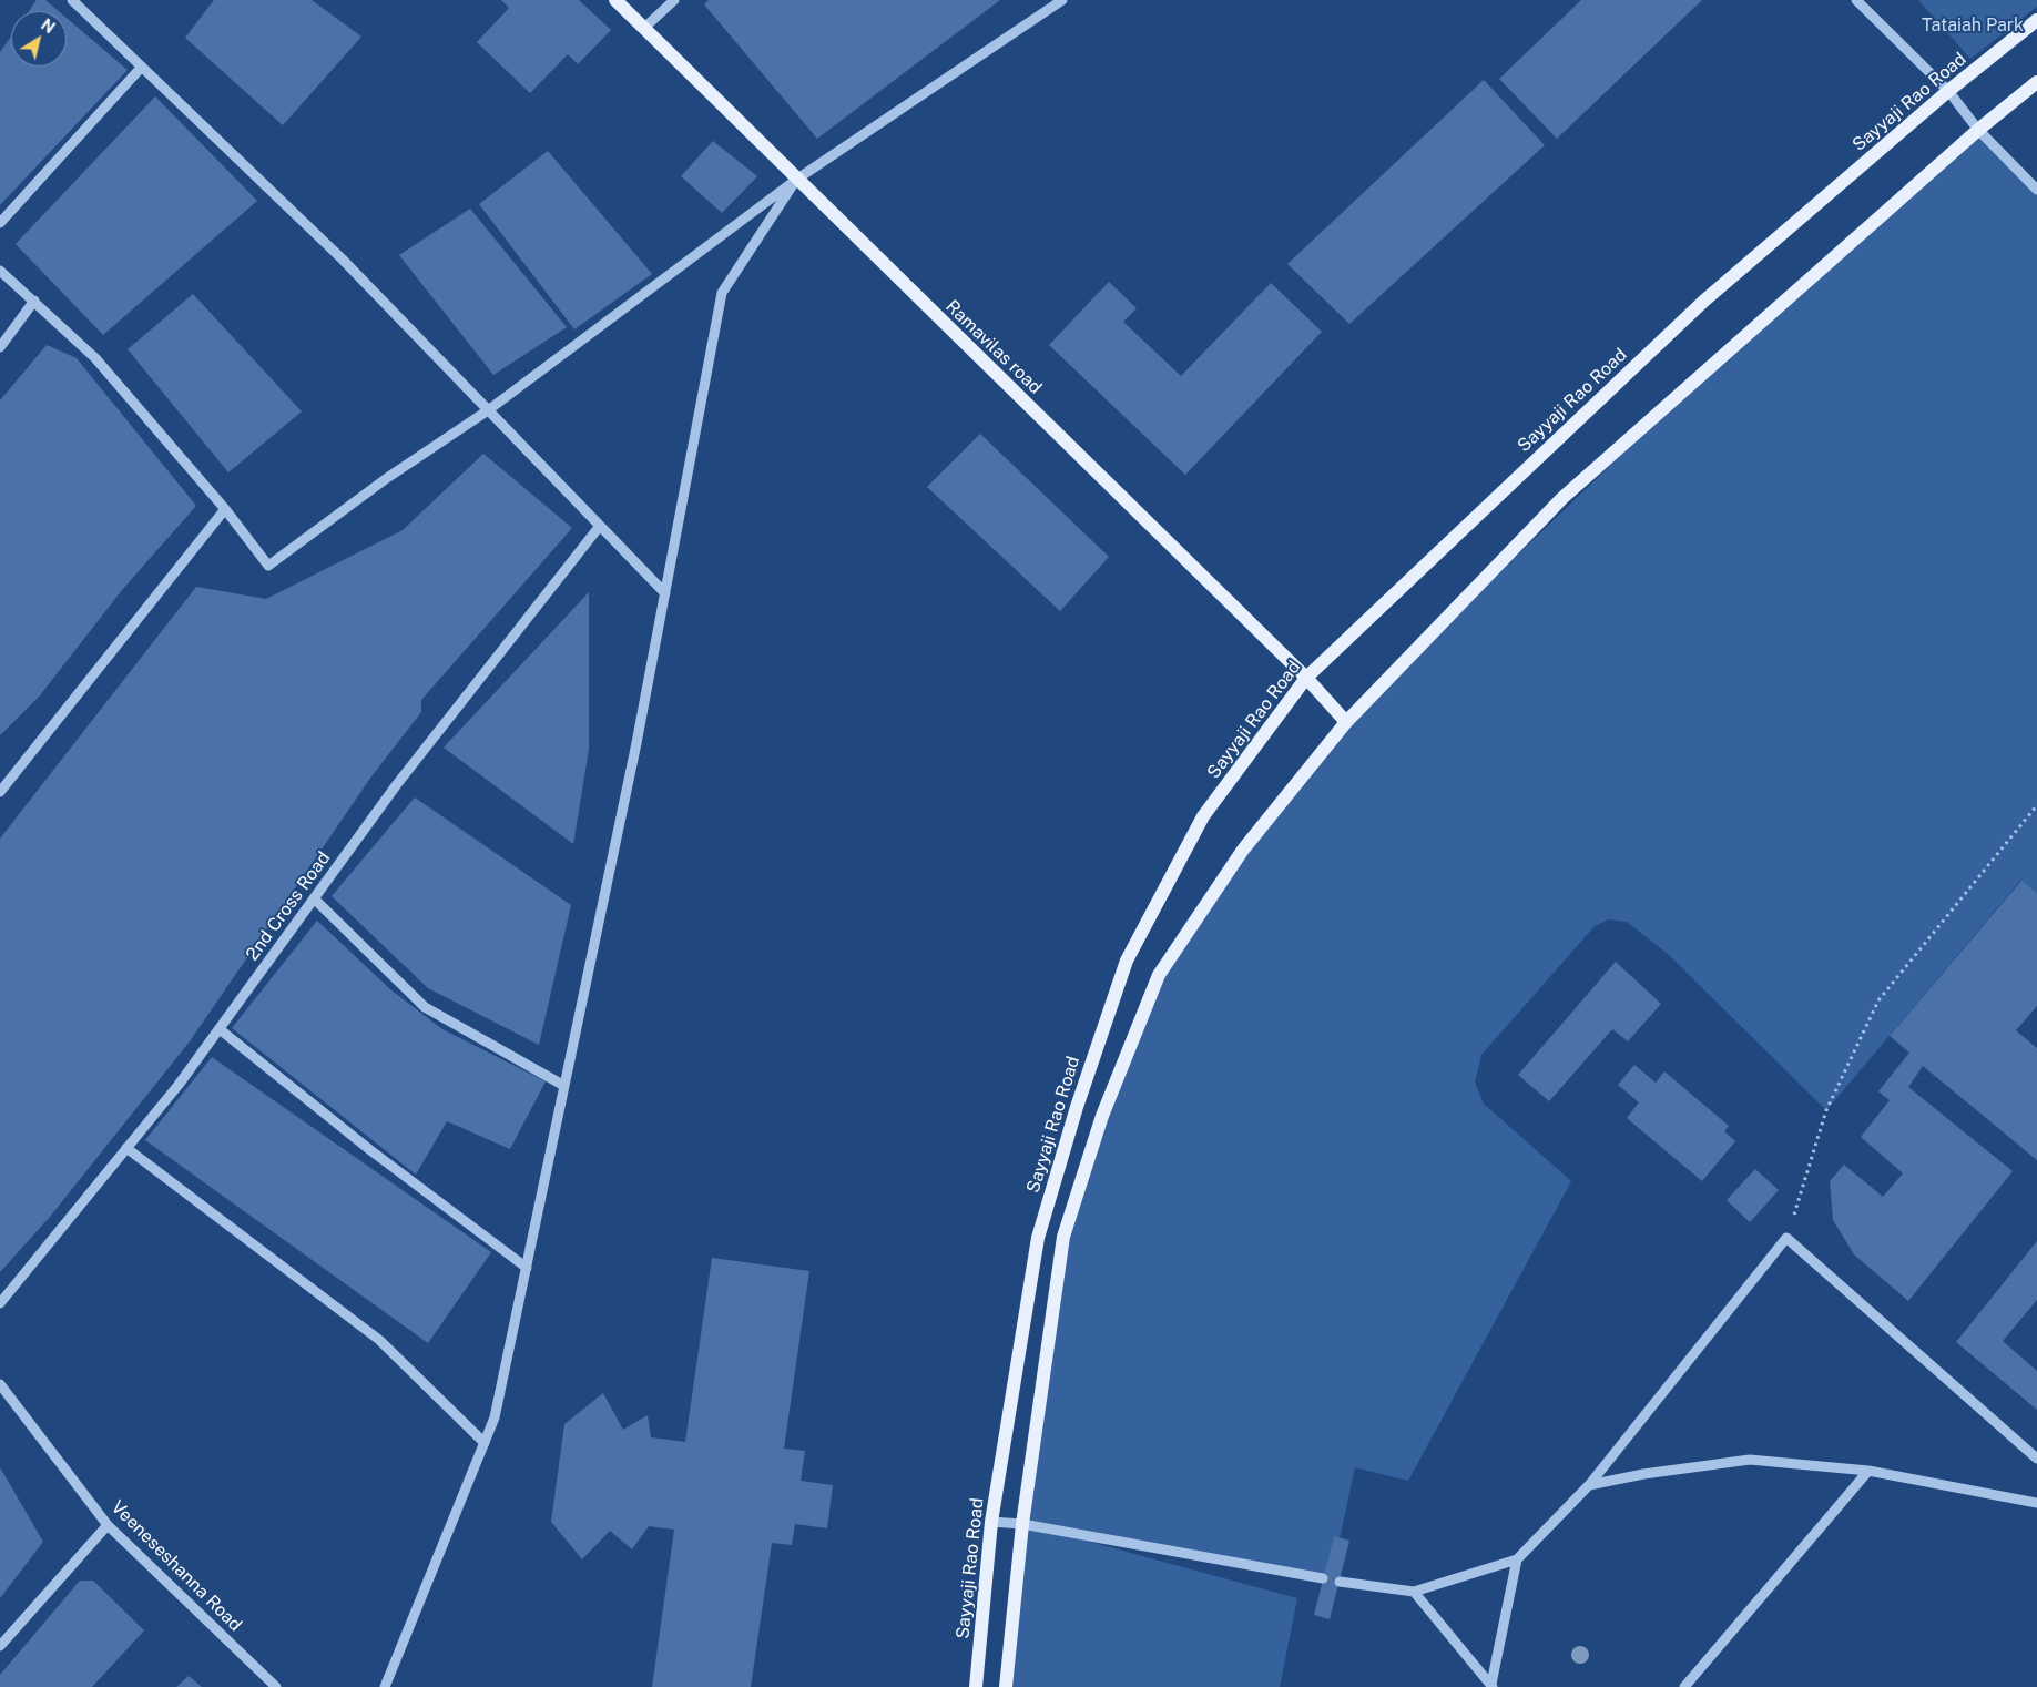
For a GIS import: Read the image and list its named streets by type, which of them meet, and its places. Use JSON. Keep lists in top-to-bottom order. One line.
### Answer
{"streets":{"main road":["Sayyaji Rao Road","Ramavilas road"],"street":["2nd Cross Road","Veeneseshanna Road"]},"crossings":[["Sayyaji Rao Road","Ramavilas road"]],"parks":["Tataiah Park"],"north":"top right"}
